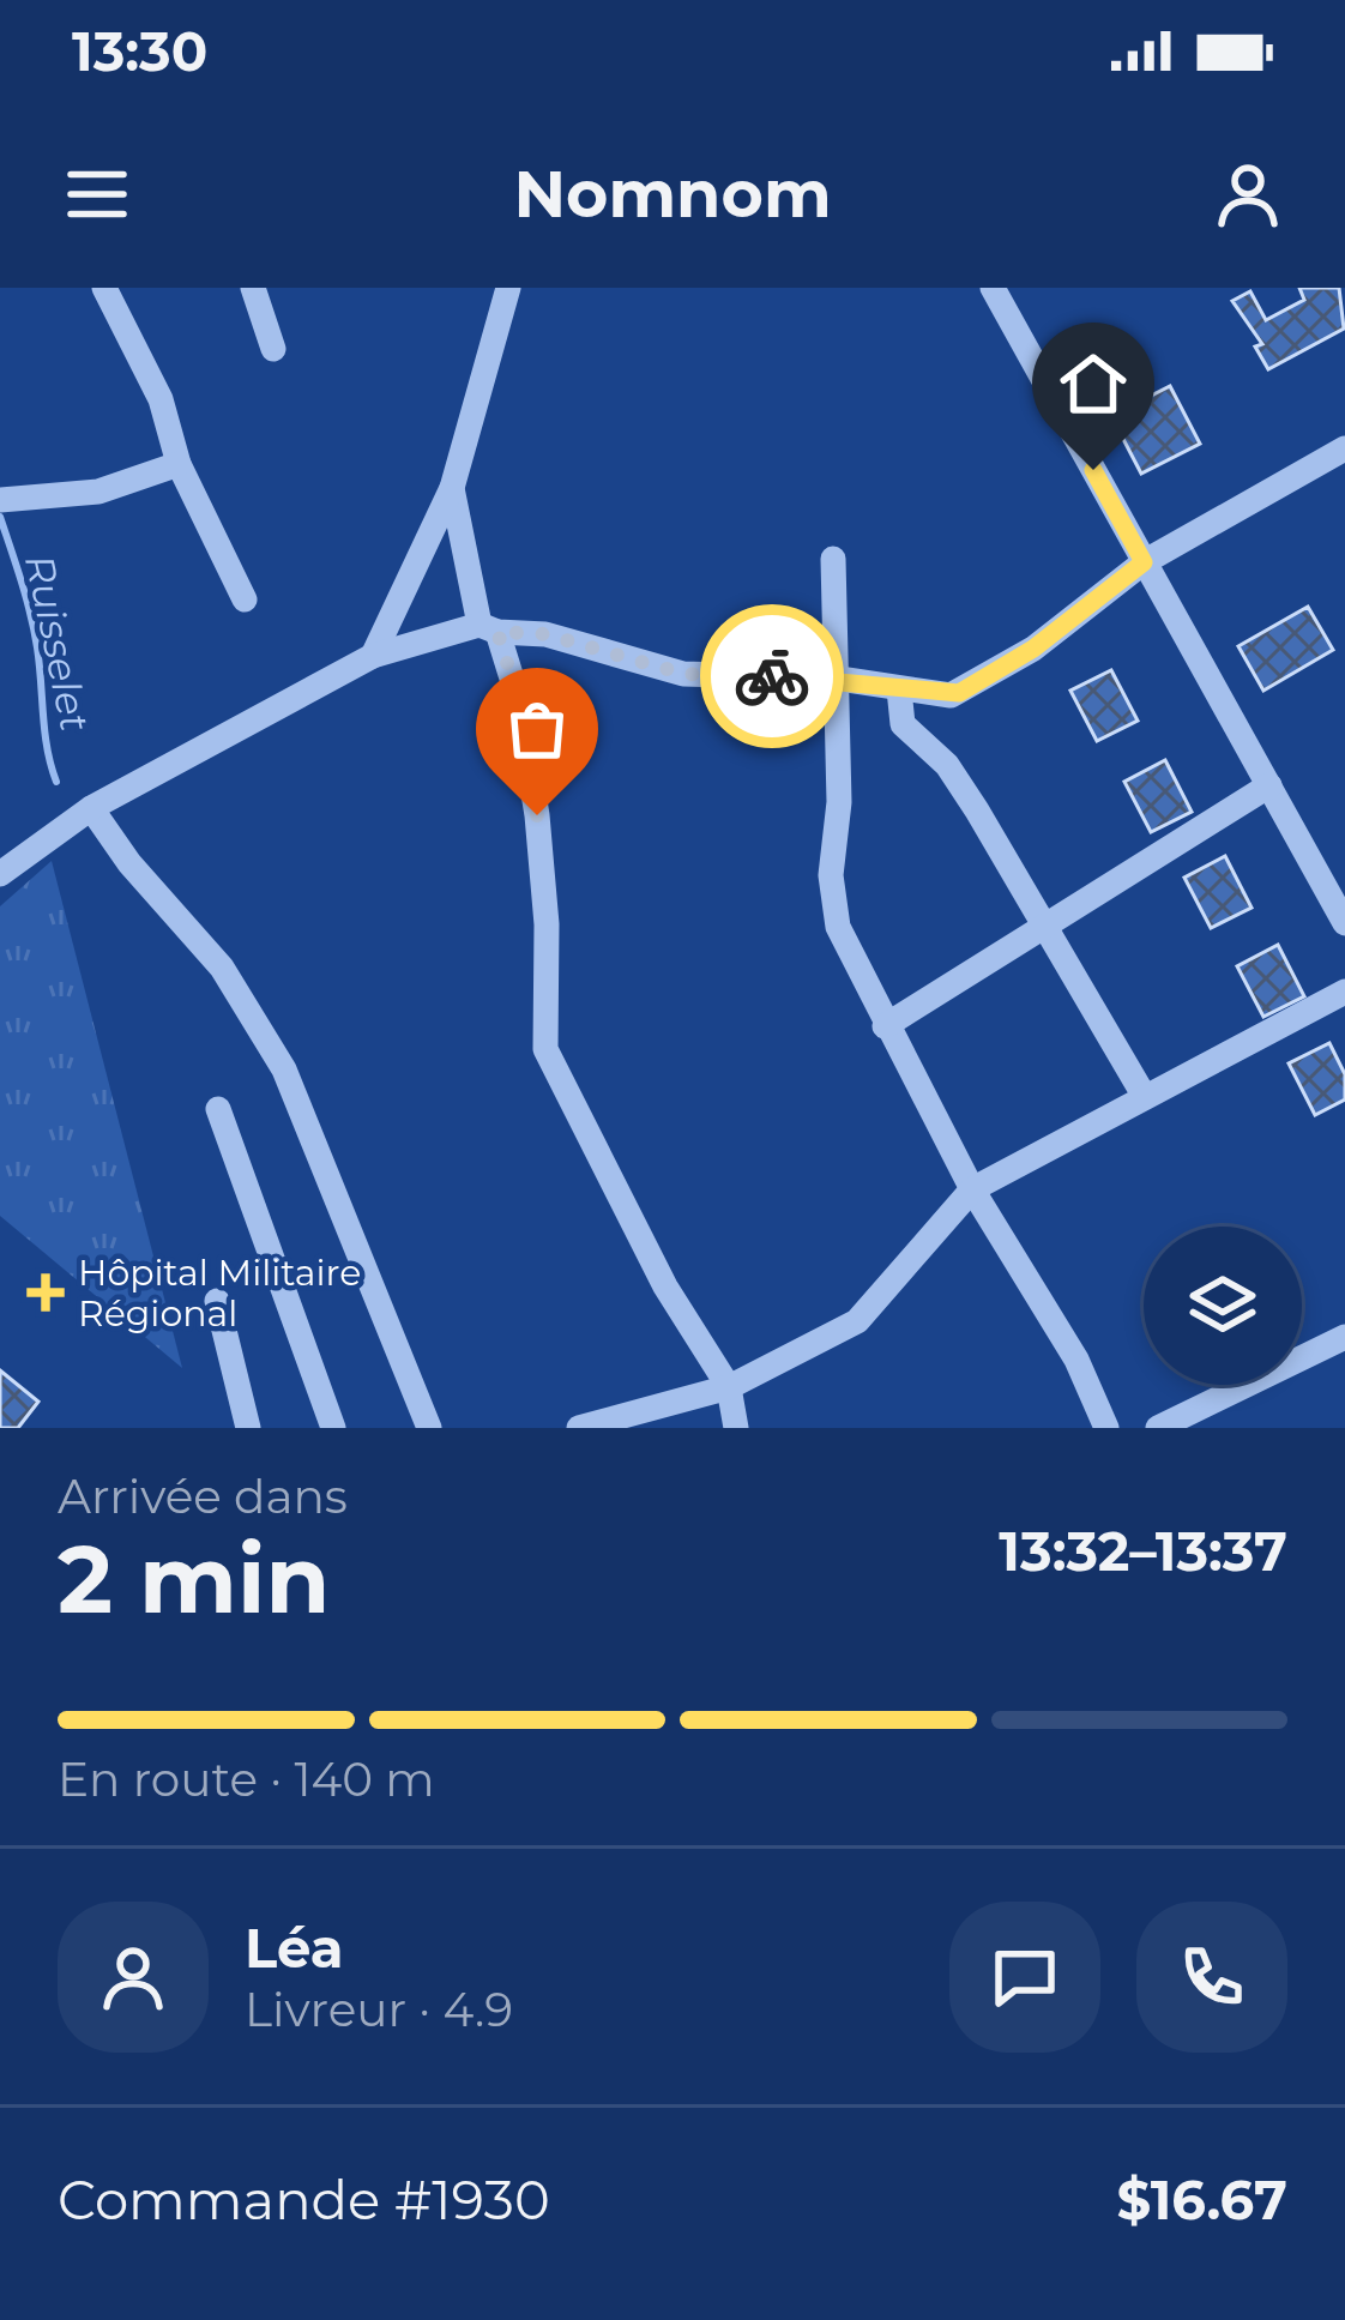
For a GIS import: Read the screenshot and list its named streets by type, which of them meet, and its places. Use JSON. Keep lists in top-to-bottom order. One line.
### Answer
{"water":["Ruisselet"],"places":{"health":["Hôpital Militaire Régional"]},"page":{"status":"13:30","header":"Nomnom","heading":["2 min","Arrivée dans","13:32–13:37"],"panel":["Léa","Livreur · 4.9","Commande #1930","$16.67"],"bar":"En route · 140 m"}}
